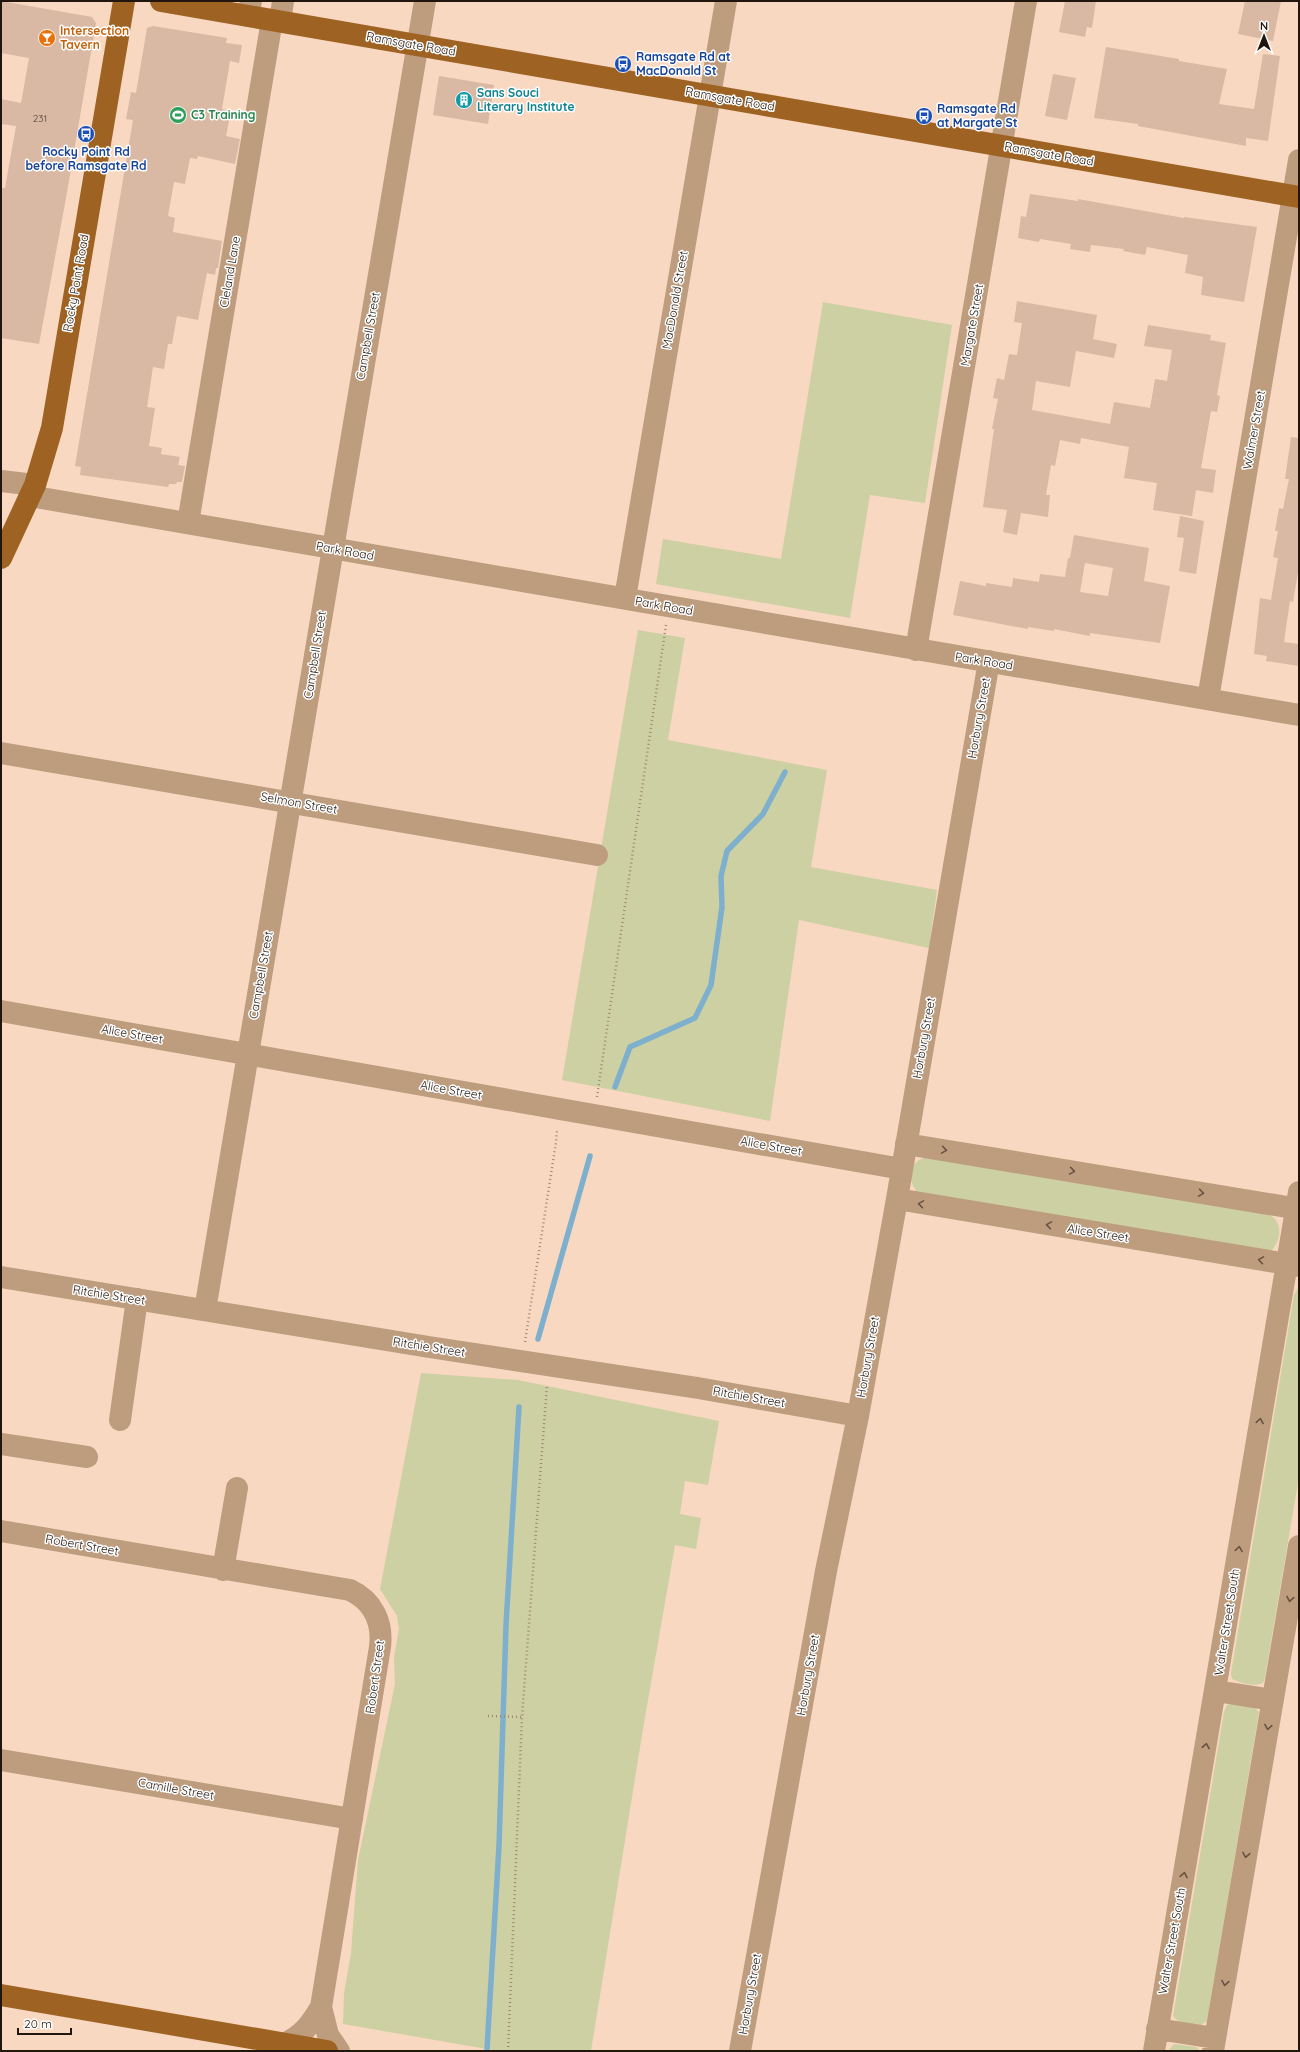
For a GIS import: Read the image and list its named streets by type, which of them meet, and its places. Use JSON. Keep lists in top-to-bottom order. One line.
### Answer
{"streets":{"main road":["Ramsgate Road","Rocky Point Road"],"street":["Cleland Lane","MacDonald Street","Margate Street","Campbell Street","Walmer Street","Park Road","Horbury Street","Selmon Street","Alice Street","Ritchie Street","Robert Street","Walter Street South","Camille Street"]},"crossings":[["Ramsgate Road","Cleland Lane"],["Ramsgate Road","MacDonald Street"],["Ramsgate Road","Margate Street"],["Ramsgate Road","Campbell Street"],["Ramsgate Road","Walmer Street"],["Cleland Lane","Park Road"],["Rocky Point Road","Park Road"],["MacDonald Street","Park Road"],["Margate Street","Park Road"],["Campbell Street","Park Road"],["Campbell Street","Selmon Street"],["Campbell Street","Alice Street"],["Campbell Street","Ritchie Street"],["Walmer Street","Park Road"],["Park Road","Horbury Street"],["Horbury Street","Alice Street"],["Horbury Street","Ritchie Street"],["Alice Street","Walter Street South"],["Robert Street","Camille Street"]],"places":{"bar":["Intersection Tavern"],"bus stop":["Ramsgate Rd at MacDonald St","Ramsgate Rd at Margate St","Rocky Point Rd before Ramsgate Rd"],"building":["Sans Souci Literary Institute"],"sports":["C3 Training"]},"house_numbers":["231"],"scale_bar":"20 m","north":"top"}
